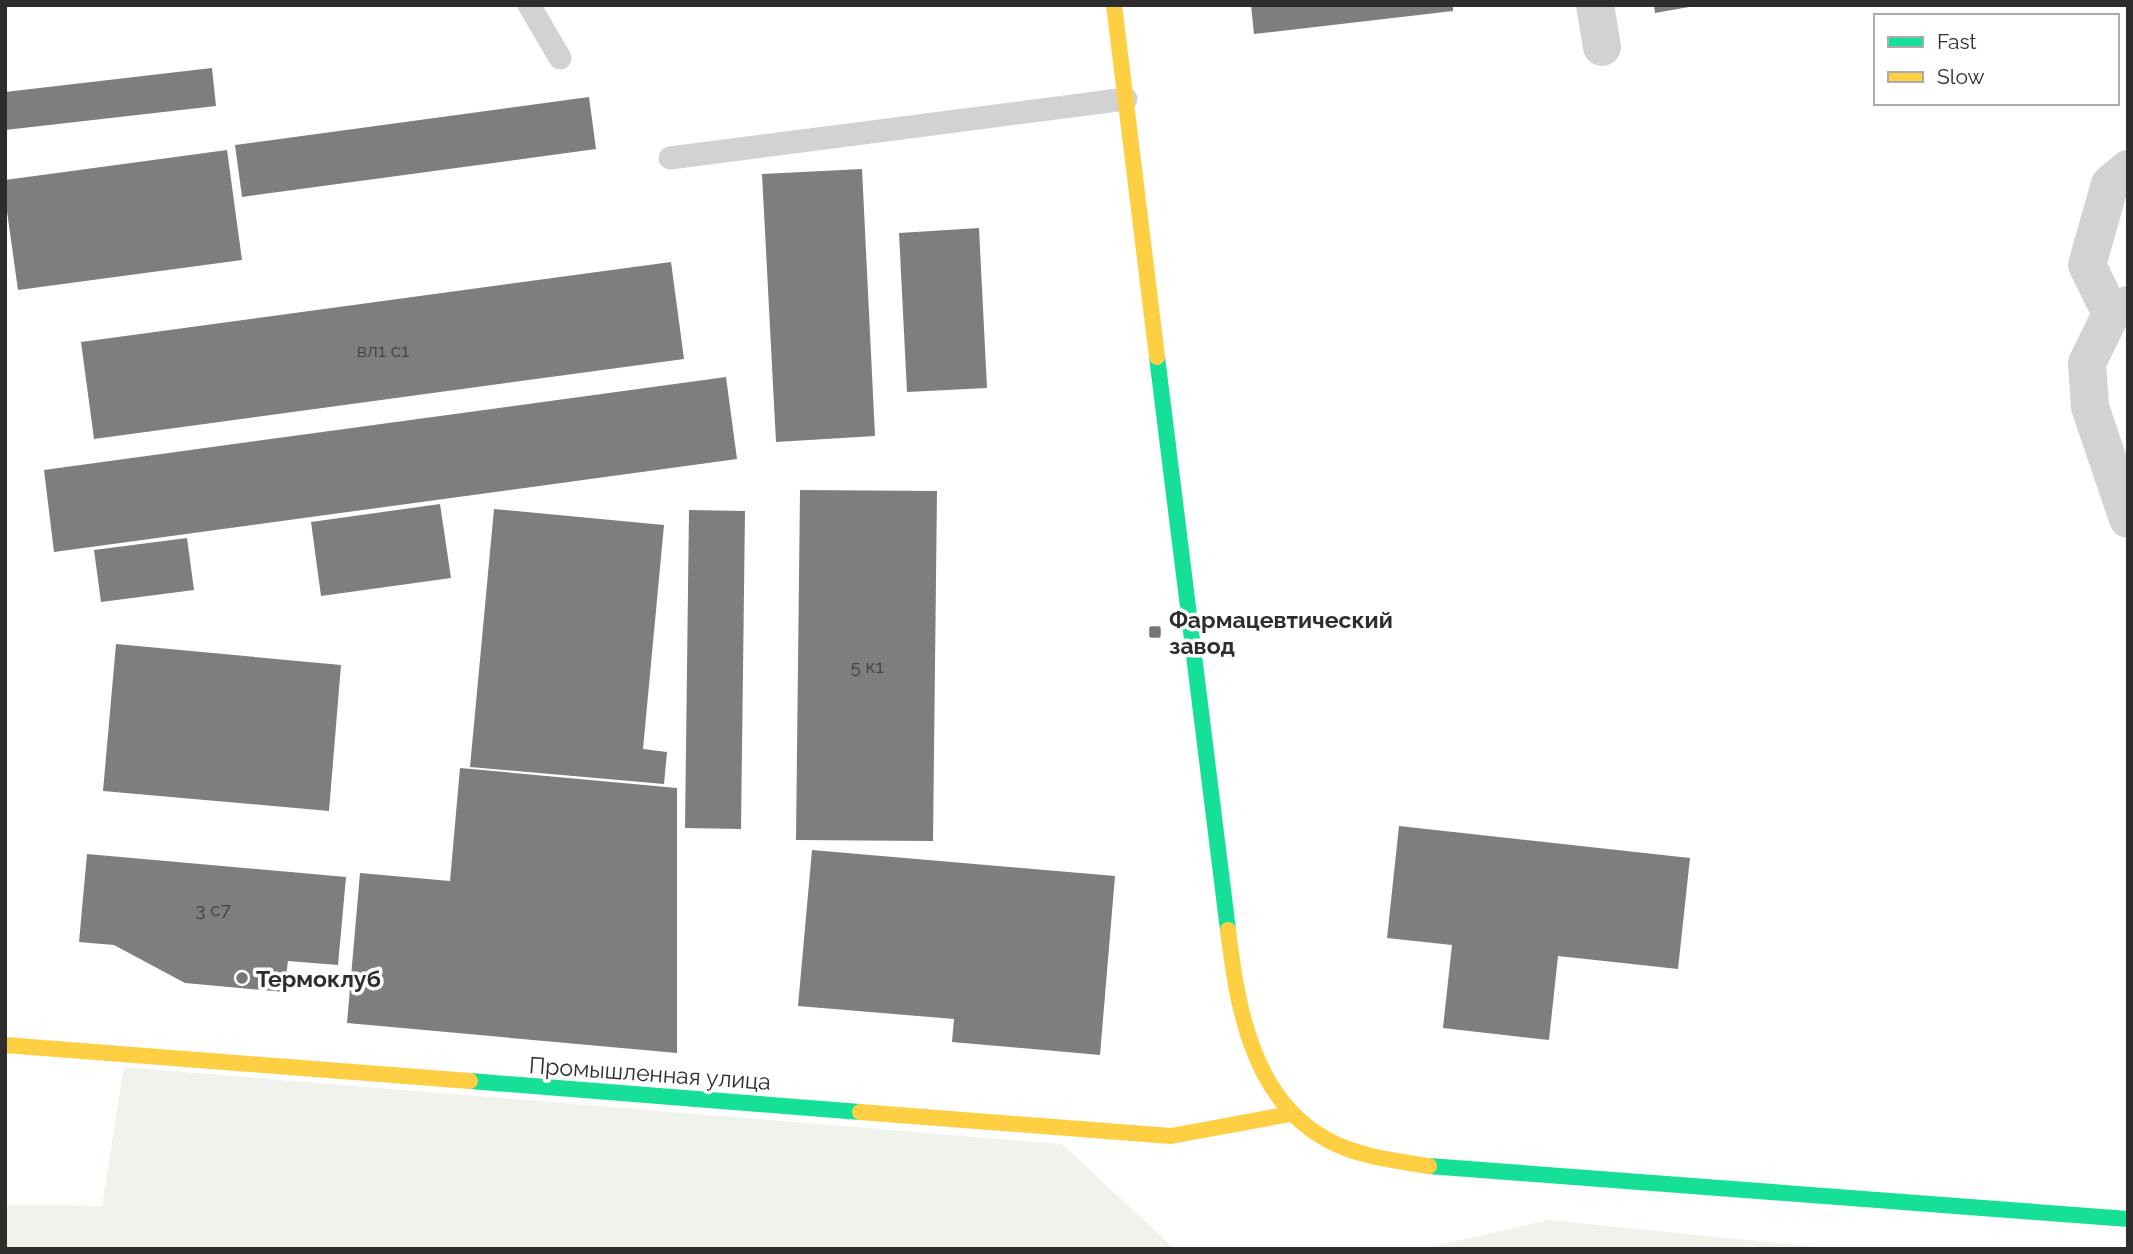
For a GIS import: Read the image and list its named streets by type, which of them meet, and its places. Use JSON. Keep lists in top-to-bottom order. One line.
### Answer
{"streets":{"main road":["Промышленная улица"]},"places":{"transit":["Фармацевтический завод"],"other":["Термоклуб"]},"house_numbers":["вл1 с1","5 к1","3 с7"],"legend":["Fast","Slow"]}
